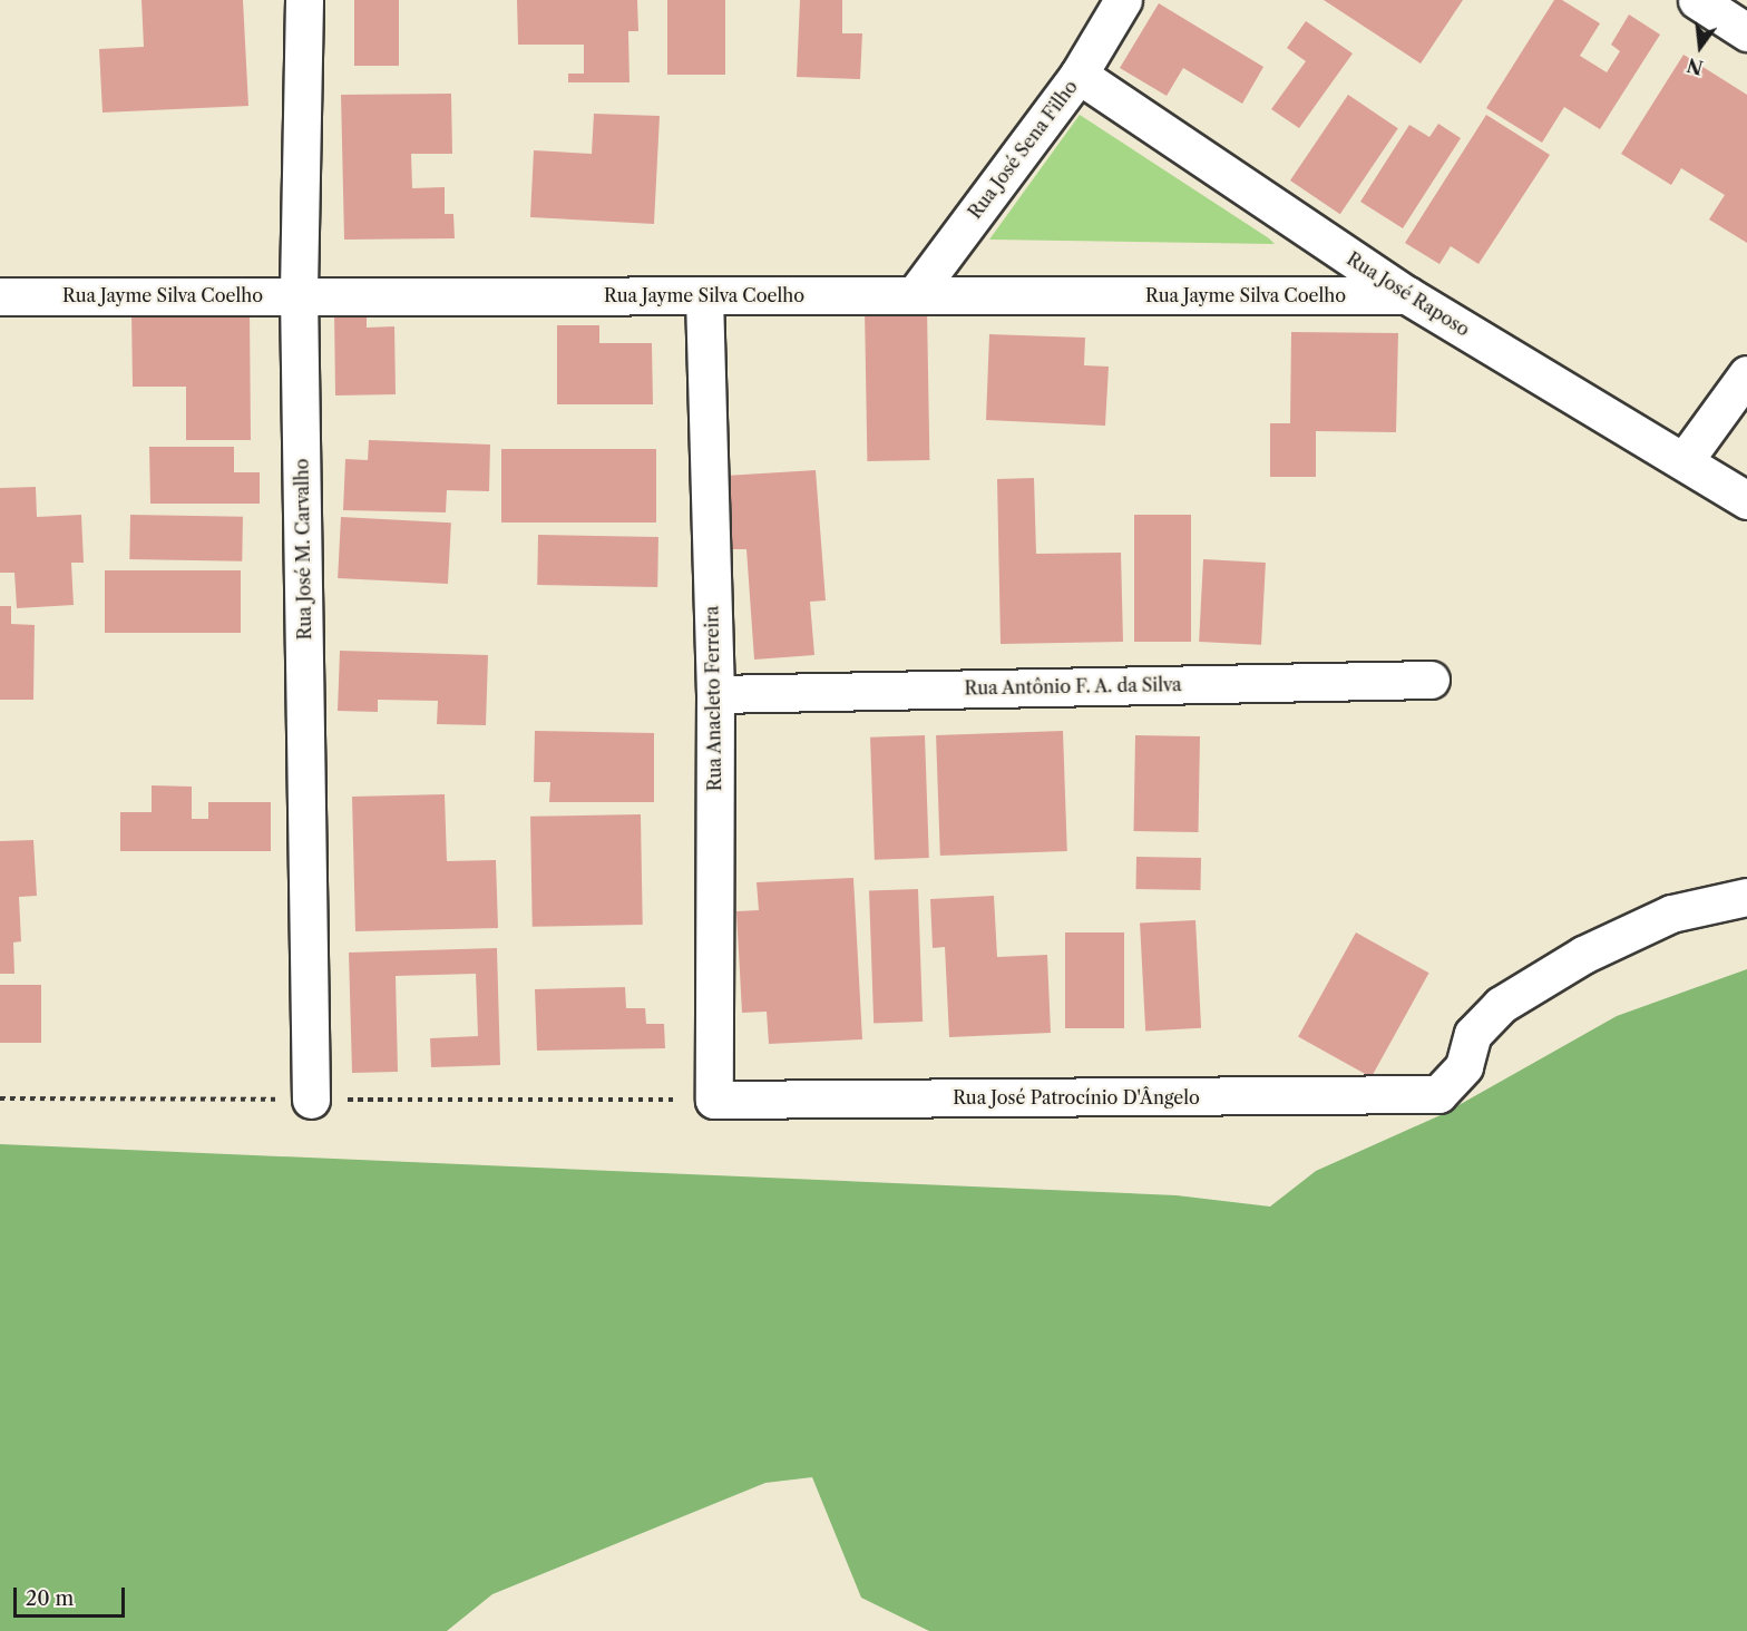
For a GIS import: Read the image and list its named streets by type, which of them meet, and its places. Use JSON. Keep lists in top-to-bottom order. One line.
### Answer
{"streets":{"street":["Rua José Sena Filho","Rua José Raposo","Rua Jayme Silva Coelho","Rua José M. Carvalho","Rua Antônio F. A. da Silva","Rua Anacleto Ferreira","Rua José Patrocínio D'Ângelo"]},"crossings":[["Rua José Sena Filho","Rua José Raposo"],["Rua José Sena Filho","Rua Jayme Silva Coelho"],["Rua José Raposo","Rua Jayme Silva Coelho"],["Rua Jayme Silva Coelho","Rua José M. Carvalho"],["Rua Jayme Silva Coelho","Rua Anacleto Ferreira"],["Rua Antônio F. A. da Silva","Rua Anacleto Ferreira"],["Rua Anacleto Ferreira","Rua José Patrocínio D'Ângelo"]],"scale_bar":"20 m","north":"bottom"}
